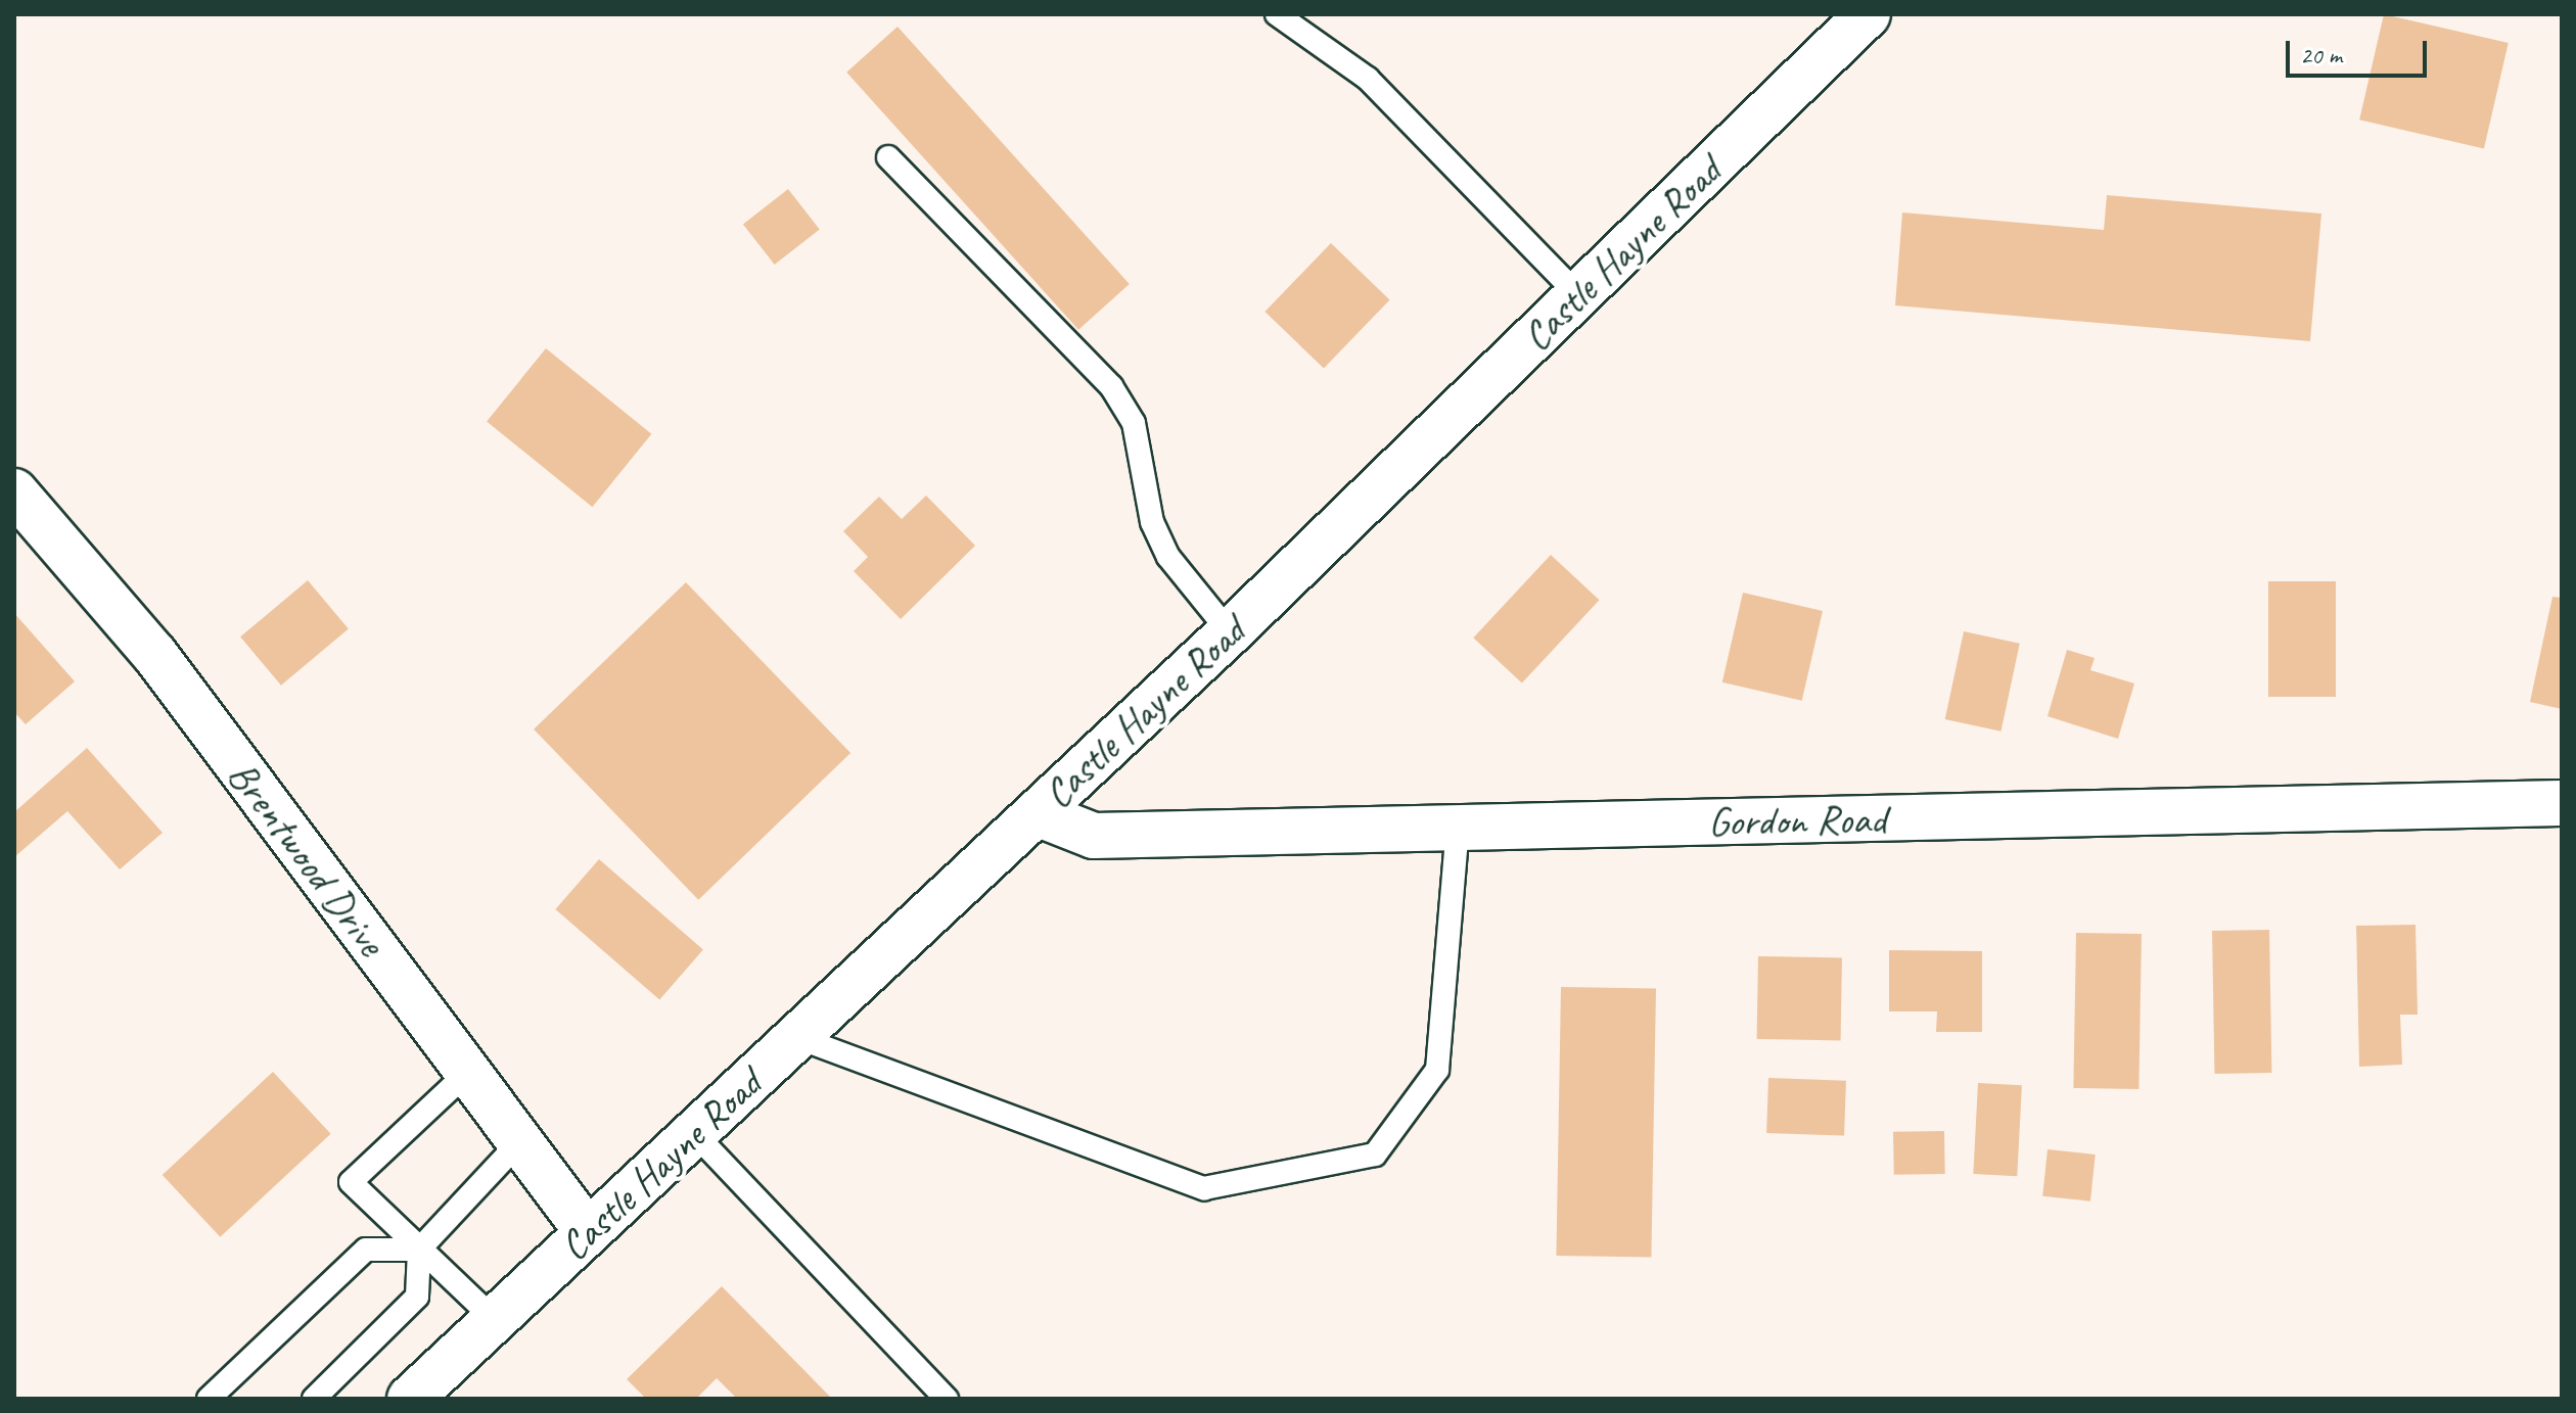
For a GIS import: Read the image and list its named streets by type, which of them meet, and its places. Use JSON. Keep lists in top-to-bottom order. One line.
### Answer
{"streets":{"street":["Castle Hayne Road","Gordon Road","Brentwood Drive"]},"crossings":[["Castle Hayne Road","Gordon Road"],["Castle Hayne Road","Brentwood Drive"]],"scale_bar":"20 m"}
